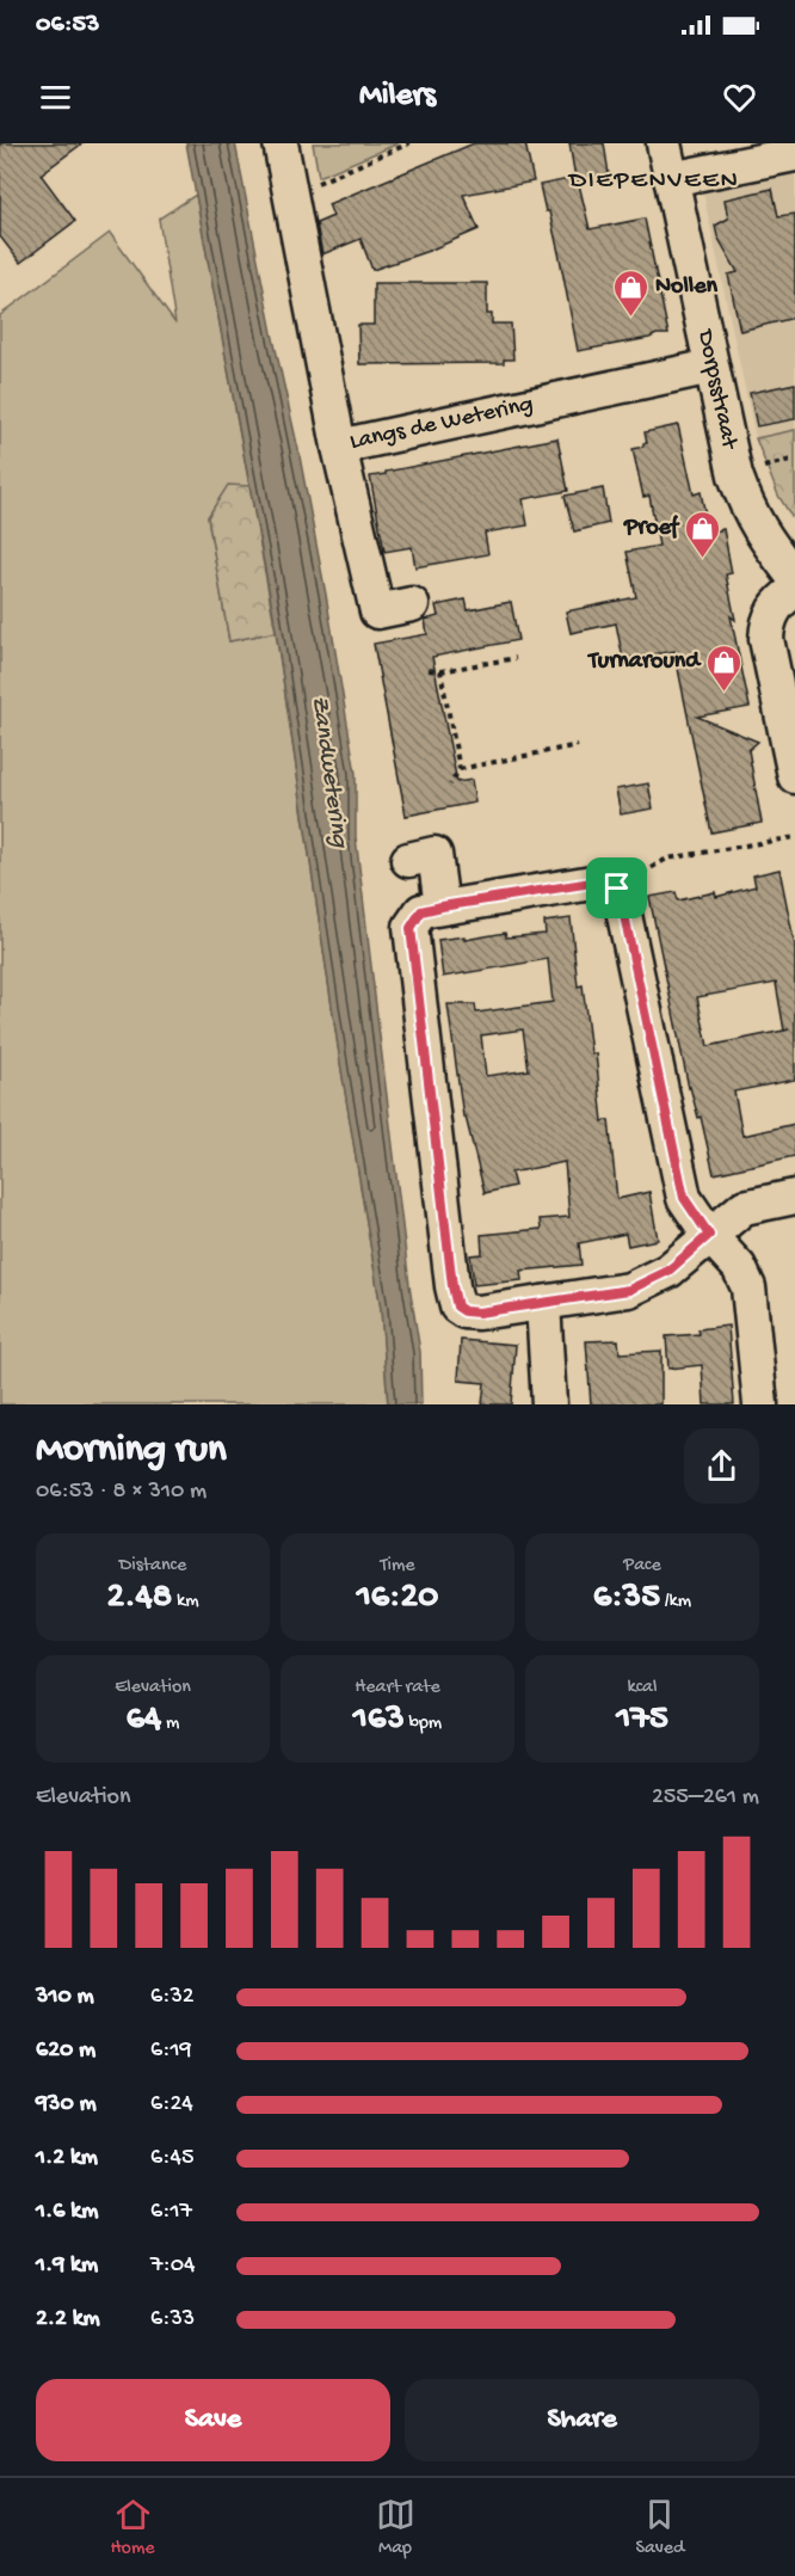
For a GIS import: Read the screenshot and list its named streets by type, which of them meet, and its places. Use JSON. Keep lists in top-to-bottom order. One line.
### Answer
{"streets":{"street":["Dorpsstraat","Langs de Wetering"]},"crossings":[["Dorpsstraat","Langs de Wetering"]],"districts":["DIEPENVEEN"],"water":["Zandwetering"],"places":{"shop":["Nollen","Proef","Turnaround"]},"page":{"status":"06:53","header":"Milers","heading":["Morning run","06:53 · 8 × 310 m"],"stats":[["Distance","2.48 km"],["Time","16:20"],["Pace","6:35 /km"],["Elevation","64 m"],["Heart rate","163 bpm"],["kcal","175"]],"chart":["Elevation","255–261 m"],"list":[{"name":"310 m","note":"6:32"},{"name":"620 m","note":"6:19"},{"name":"930 m","note":"6:24"},{"name":"1.2 km","note":"6:45"},{"name":"1.6 km","note":"6:17"},{"name":"1.9 km","note":"7:04"},{"name":"2.2 km","note":"6:33"}],"buttons":["Save","Share"],"tabs":["Home","Map","Saved"]}}
